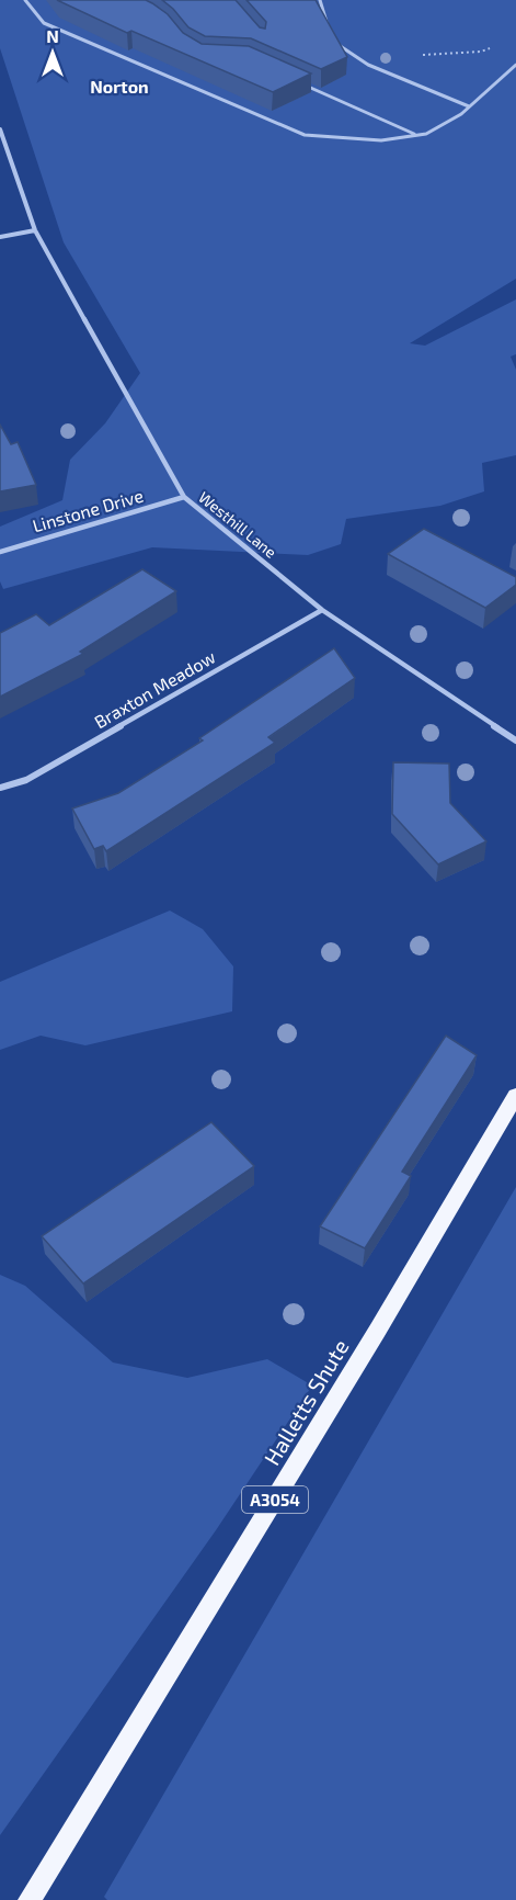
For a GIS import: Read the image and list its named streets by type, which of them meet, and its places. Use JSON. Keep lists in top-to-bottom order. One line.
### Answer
{"streets":{"main road":["Halletts Shute","A3054"],"street":["Linstone Drive","Westhill Lane","Braxton Meadow"]},"crossings":[["Linstone Drive","Westhill Lane"],["Westhill Lane","Braxton Meadow"]],"districts":["Norton"],"north":"top"}
